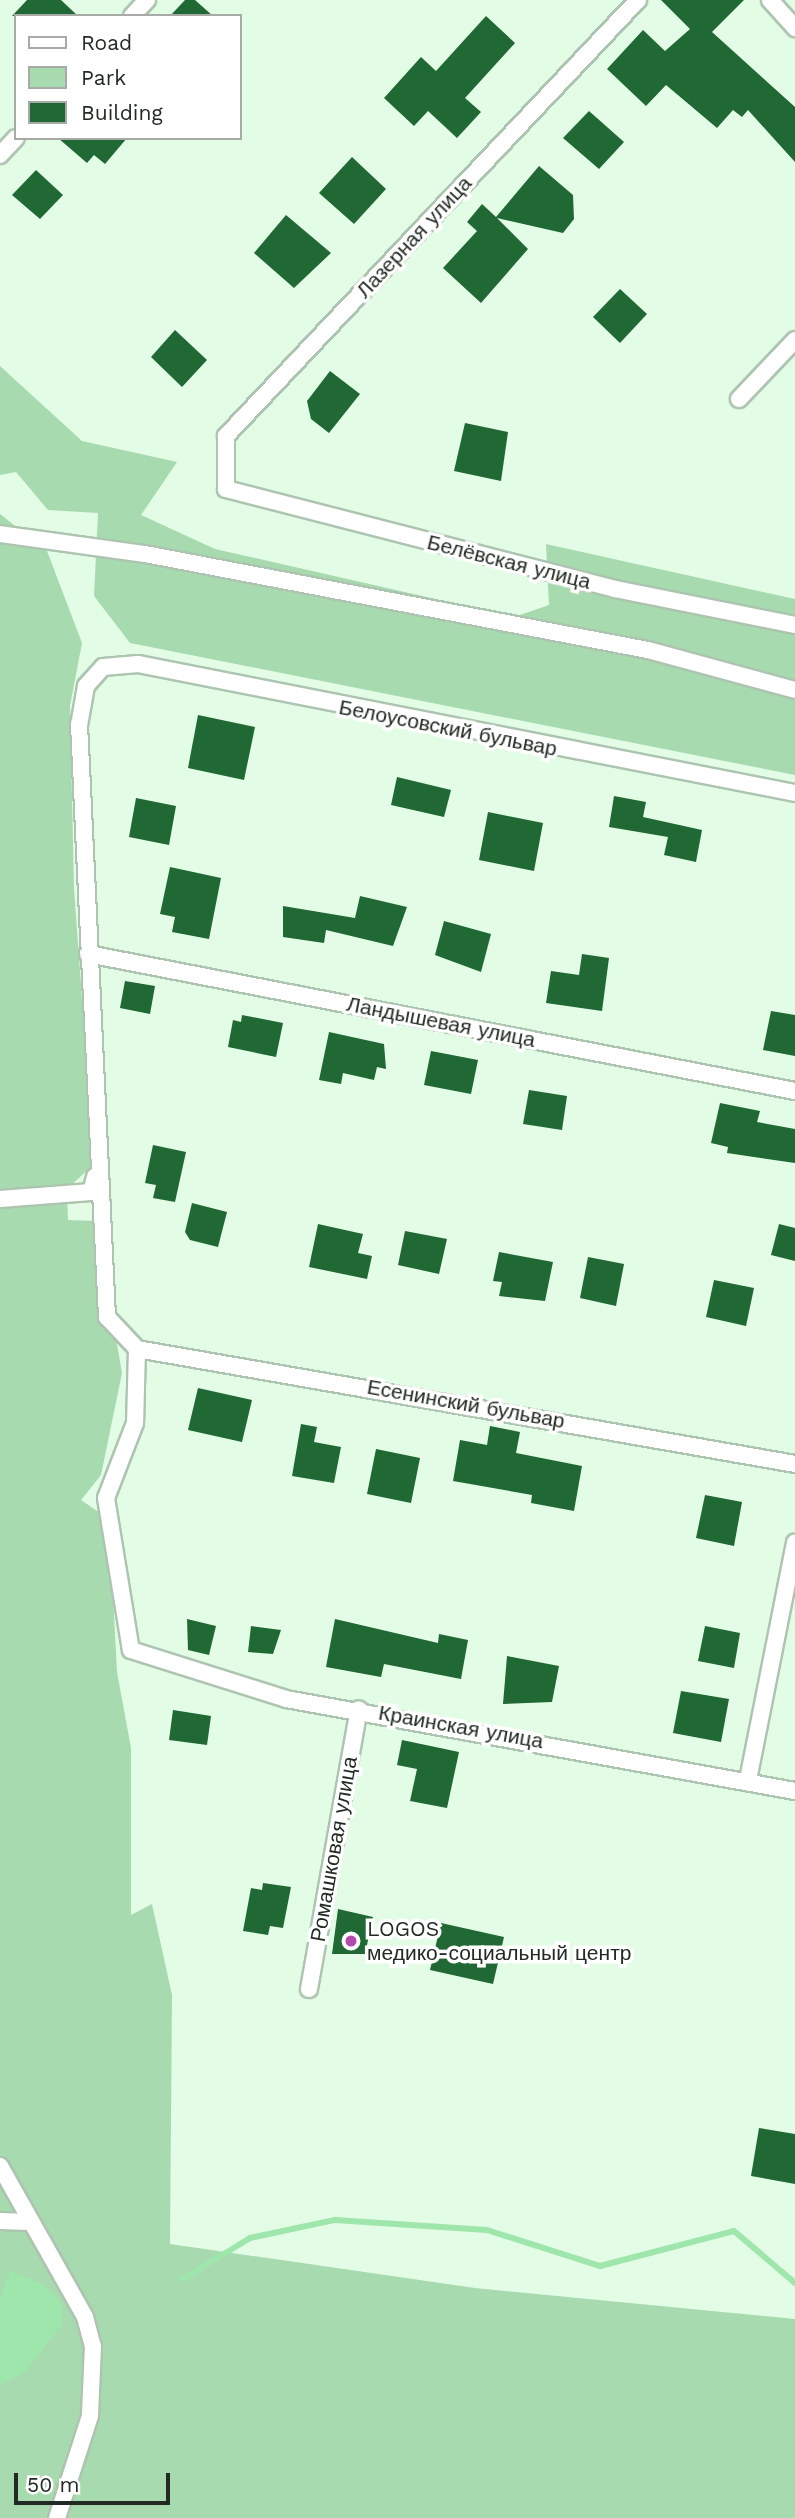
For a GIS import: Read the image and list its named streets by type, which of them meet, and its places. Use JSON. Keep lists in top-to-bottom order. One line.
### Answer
{"streets":{"street":["Лазерная улица","Белёвская улица","Белоусовский бульвар","Ландышевая улица","Есенинский бульвар","Краинская улица","Ромашковая улица"]},"crossings":[["Лазерная улица","Белёвская улица"],["Белоусовский бульвар","Ландышевая улица"],["Есенинский бульвар","Краинская улица"],["Краинская улица","Ромашковая улица"]],"places":["LOGOS медико-социальный центр"],"legend":["Road","Park","Building"],"scale_bar":"50 m"}
